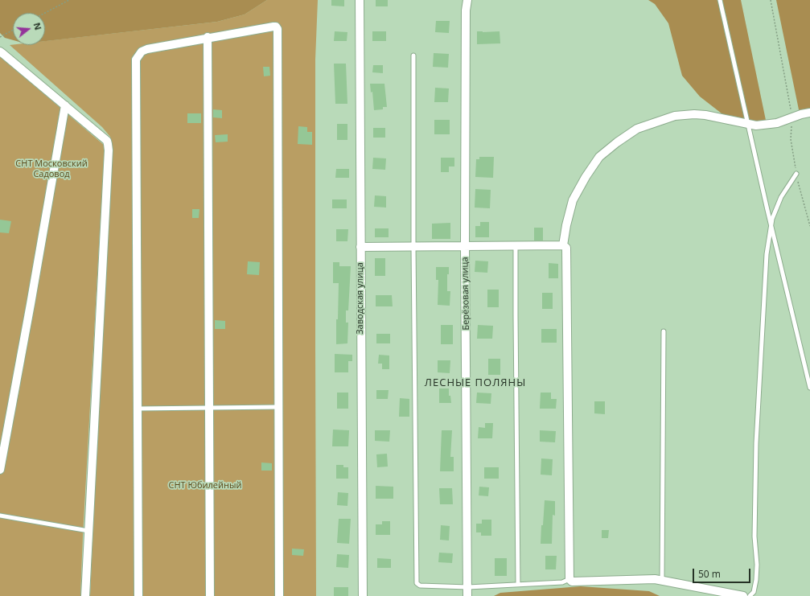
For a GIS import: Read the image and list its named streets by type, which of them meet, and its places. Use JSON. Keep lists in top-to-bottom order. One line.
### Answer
{"streets":{"street":["Берёзовая улица","Заводская улица"]},"districts":["ЛЕСНЫЕ ПОЛЯНЫ"],"parks":["СНТ Московский Садовод","СНТ Юбилейный"],"scale_bar":"50 m","north":"right"}
